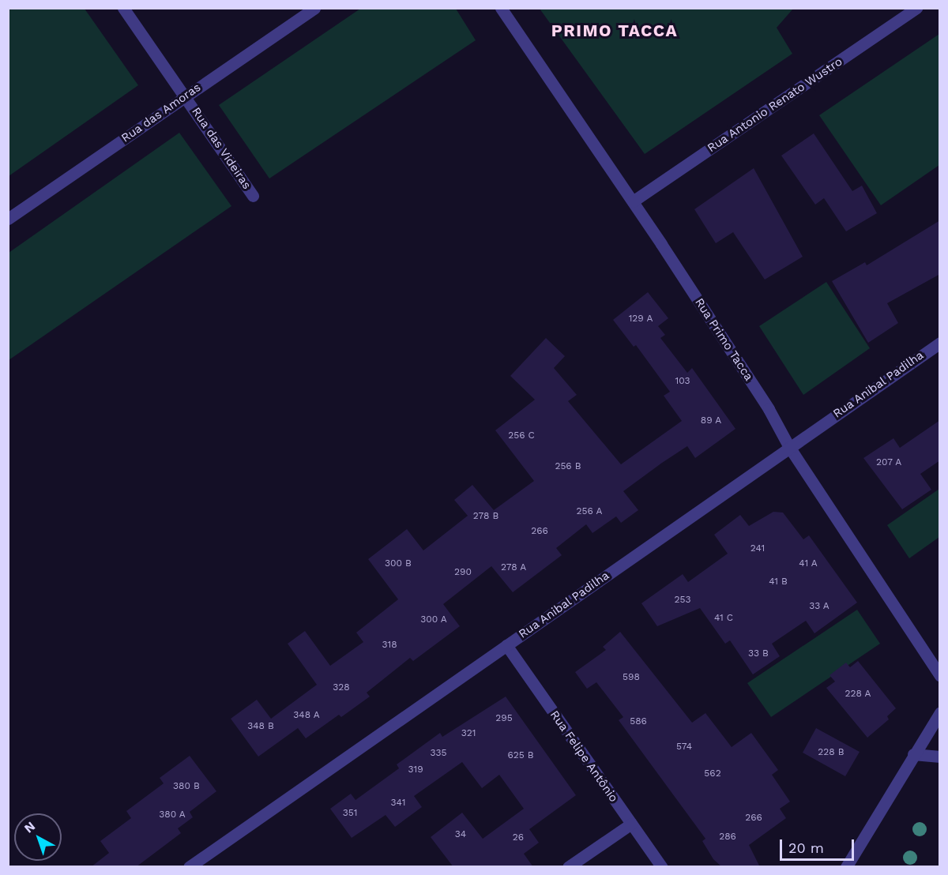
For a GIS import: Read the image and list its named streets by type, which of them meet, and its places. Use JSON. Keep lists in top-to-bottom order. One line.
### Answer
{"streets":{"street":["Rua Antonio Renato Wustro","Rua das Amoras","Rua das Videiras","Rua Primo Tacca","Rua Anibal Padilha","Rua Felipe Antônio"]},"crossings":[["Rua Antonio Renato Wustro","Rua Primo Tacca"],["Rua das Amoras","Rua das Videiras"],["Rua Primo Tacca","Rua Anibal Padilha"],["Rua Anibal Padilha","Rua Felipe Antônio"]],"districts":["PRIMO TACCA"],"house_numbers":["129 A","103","89 A","256 C","207 A","256 B","256 A","278 B","266","241","300 B","41 A","278 A","290","41 B","253","33 A","41 C","300 A","318","33 B","598","328","228 A","348 A","295","586","348 B","321","574","228 B","335","625 B","319","562","380 B","341","351","380 A","266","34","286","26"],"scale_bar":"20 m","north":"top left"}
